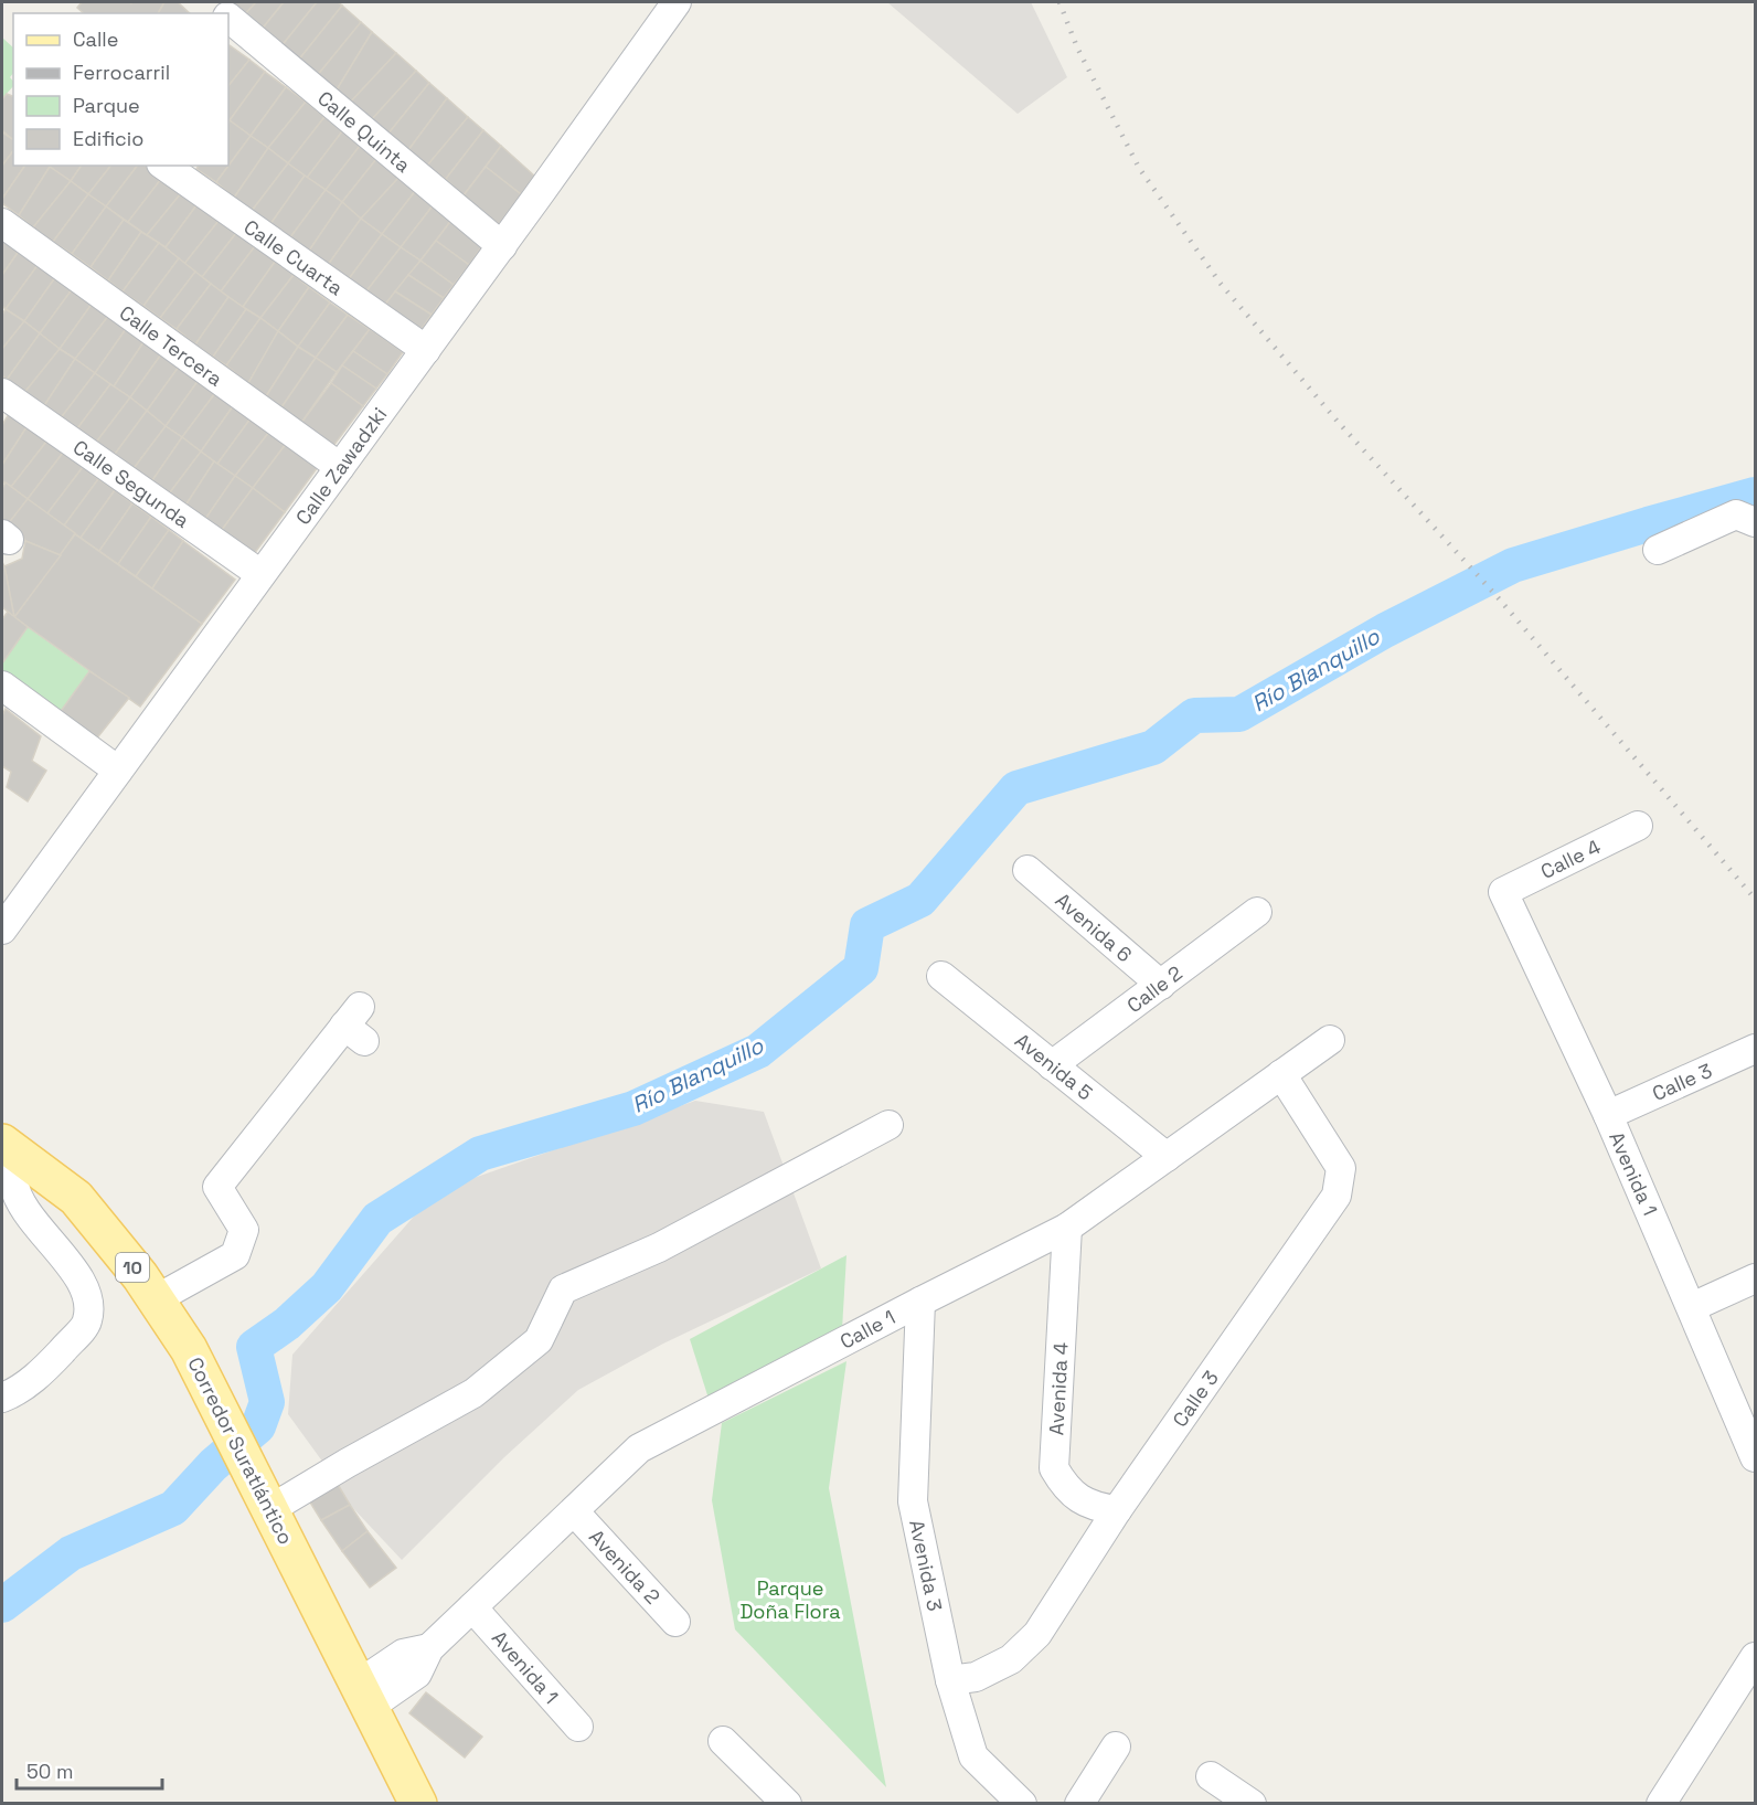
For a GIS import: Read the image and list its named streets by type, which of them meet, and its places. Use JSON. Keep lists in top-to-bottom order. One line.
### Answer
{"streets":{"main road":["10","Corredor Suratlántico"],"street":["Calle Quinta","Calle Cuarta","Calle Tercera","Calle Zawadzki","Calle Segunda","Calle 4","Avenida 6","Calle 2","Avenida 5","Calle 3","Avenida 1","Calle 1","Avenida 4","Avenida 3","Avenida 2"]},"crossings":[["Calle Quinta","Calle Zawadzki"],["Calle Cuarta","Calle Zawadzki"],["Calle Tercera","Calle Zawadzki"],["Calle Zawadzki","Calle Segunda"],["Calle 4","Avenida 1"],["Avenida 6","Calle 2"],["Calle 2","Avenida 5"],["Avenida 5","Calle 1"],["Calle 3","Avenida 1"],["Calle 3","Calle 1"],["Calle 3","Avenida 4"],["Calle 3","Avenida 3"],["Avenida 1","Calle 1"],["Calle 1","Avenida 4"],["Calle 1","Corredor Suratlántico"],["Calle 1","Avenida 3"],["Calle 1","Avenida 2"]],"water":["Río Blanquillo"],"parks":["Parque Doña Flora"],"legend":["Calle","Ferrocarril","Parque","Edificio"],"scale_bar":"50 m"}
